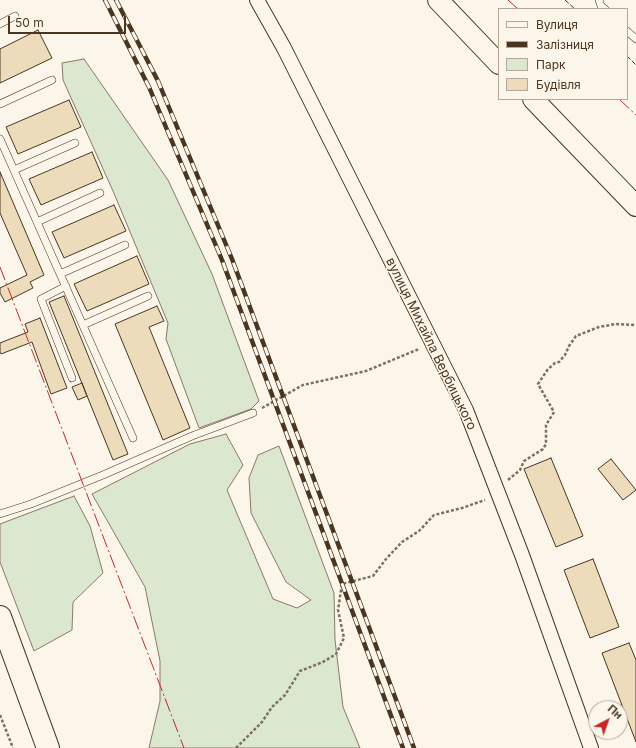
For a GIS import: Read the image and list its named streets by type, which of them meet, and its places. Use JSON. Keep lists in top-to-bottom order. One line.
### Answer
{"streets":{"street":["вулиця Михайла Вербицького"]},"legend":["Вулиця","Залізниця","Парк","Будівля"],"scale_bar":"50 m","north":"top right"}
